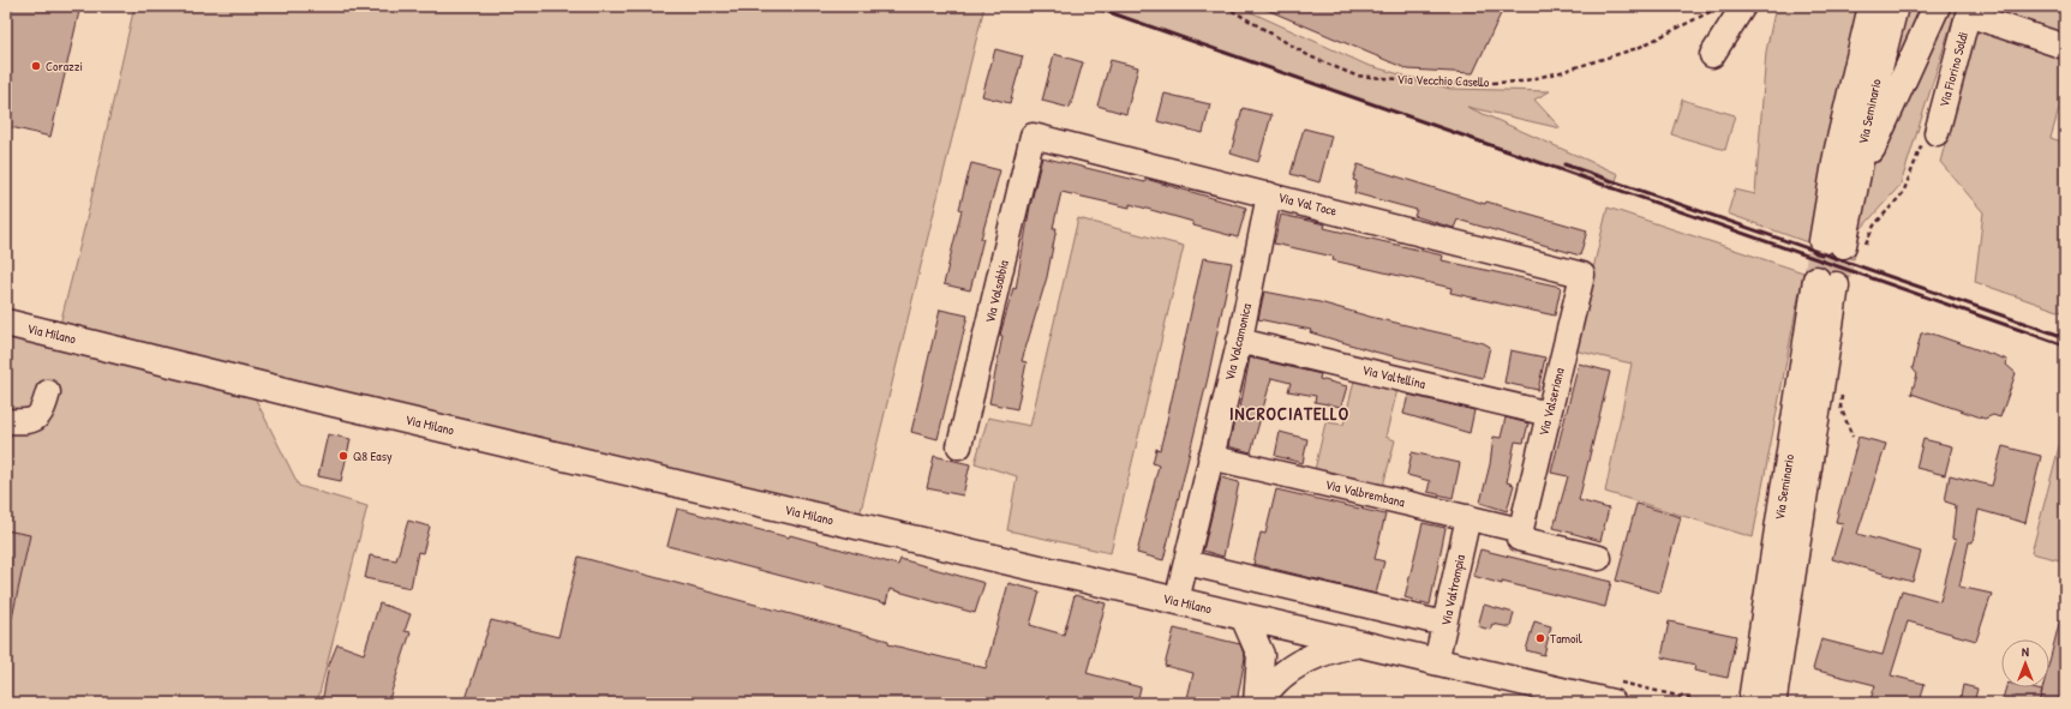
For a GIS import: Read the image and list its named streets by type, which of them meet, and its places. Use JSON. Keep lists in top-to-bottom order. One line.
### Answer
{"streets":{"main road":["Via Seminario","Via Milano"],"street":["Via Fiorino Soldi","Via Val Toce","Via Valsabbia","Via Valcamonica","Via Valtellina","Via Valseriana","Via Valbrembana","Via Valtrompia"],"path":["Via Vecchio Casello"]},"crossings":[["Via Val Toce","Via Valsabbia"],["Via Val Toce","Via Valcamonica"],["Via Val Toce","Via Valseriana"],["Via Milano","Via Valcamonica"],["Via Milano","Via Valtrompia"],["Via Valcamonica","Via Valtellina"],["Via Valcamonica","Via Valbrembana"],["Via Valtellina","Via Valseriana"],["Via Valseriana","Via Valbrembana"],["Via Valbrembana","Via Valtrompia"]],"districts":["INCROCIATELLO"],"places":["Corazzi","Q8 Easy","Tamoil"],"north":"top"}
